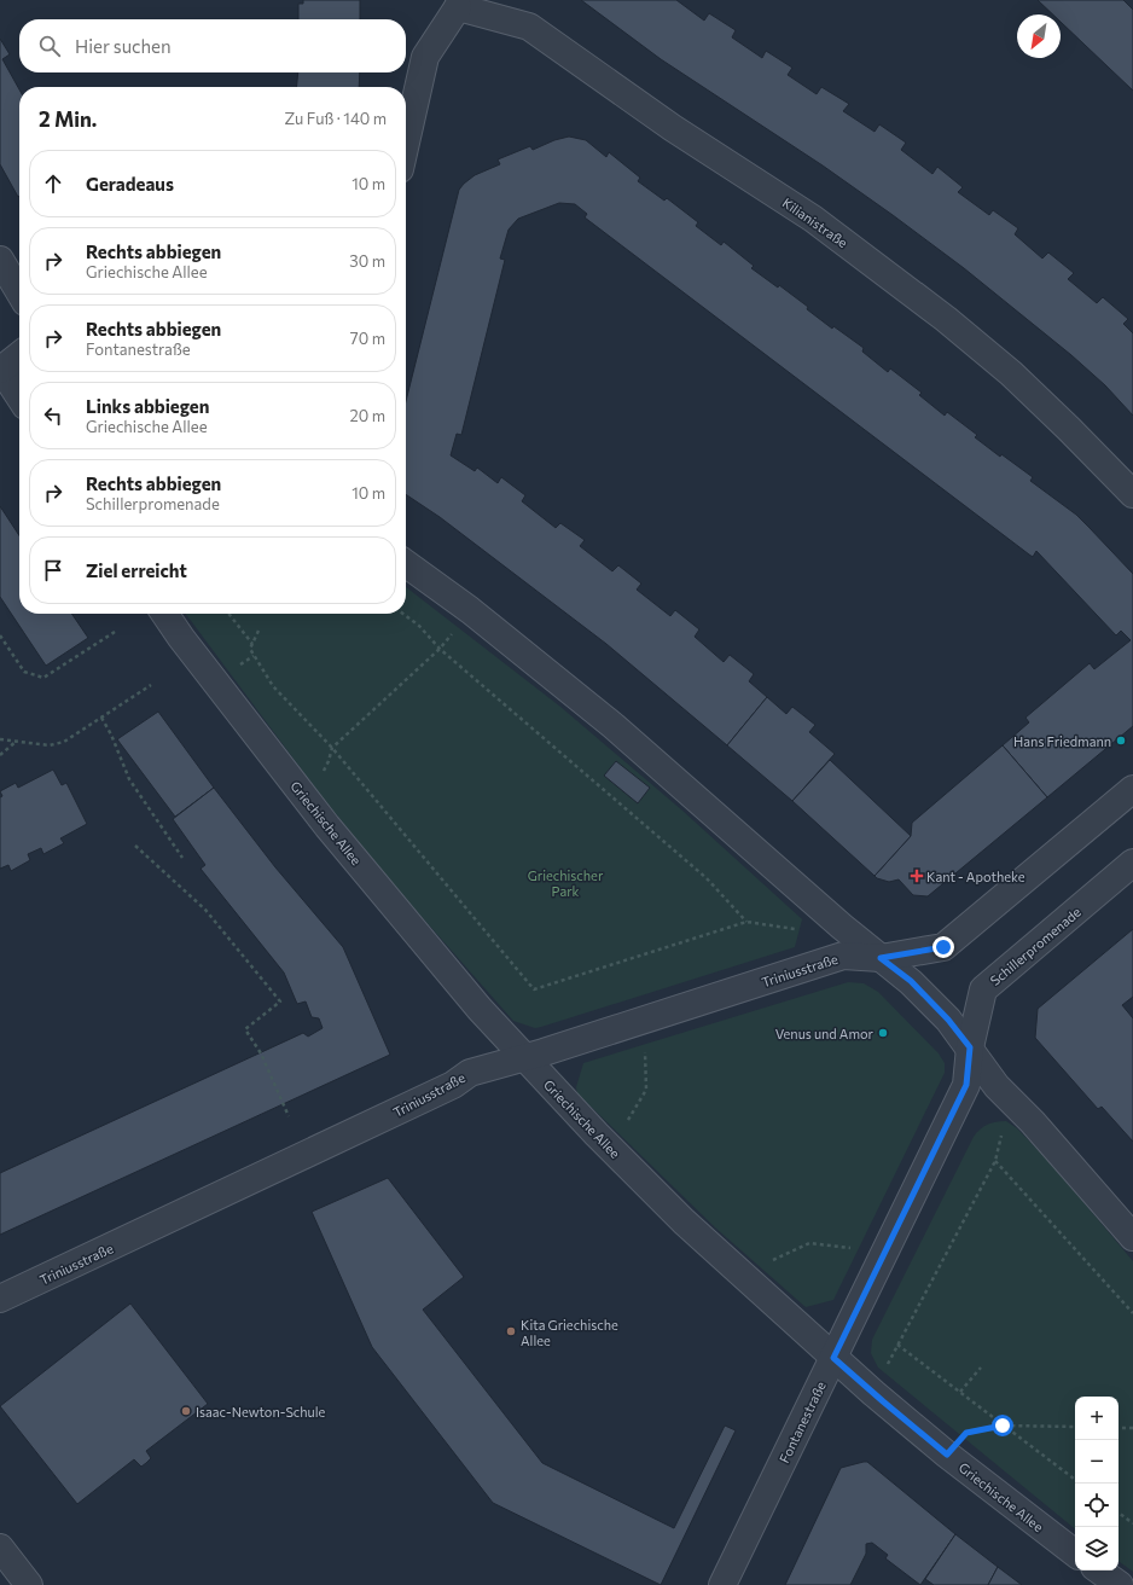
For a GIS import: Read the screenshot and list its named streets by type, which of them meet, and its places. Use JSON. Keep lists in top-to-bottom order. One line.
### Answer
{"streets":{"street":["Kilianistraße","Griechische Allee","Schillerpromenade","Triniusstraße","Fontanestraße"]},"crossings":[["Griechische Allee","Triniusstraße"],["Griechische Allee","Fontanestraße"],["Schillerpromenade","Fontanestraße"]],"parks":["Griechischer Park"],"places":{"other":["Hans Friedmann","Venus und Amor","Kita Griechische Allee","Isaac-Newton-Schule"],"health":["Kant - Apotheke"]},"north":"bottom left","page":{"search":"Hier suchen","heading":["2 Min.","Zu Fuß · 140 m"],"list":[["Geradeaus","10 m"],["Rechts abbiegen","Griechische Allee","30 m"],["Rechts abbiegen","Fontanestraße","70 m"],["Links abbiegen","Griechische Allee","20 m"],["Rechts abbiegen","Schillerpromenade","10 m"],"Ziel erreicht"],"map_buttons":["+","−"]}}
